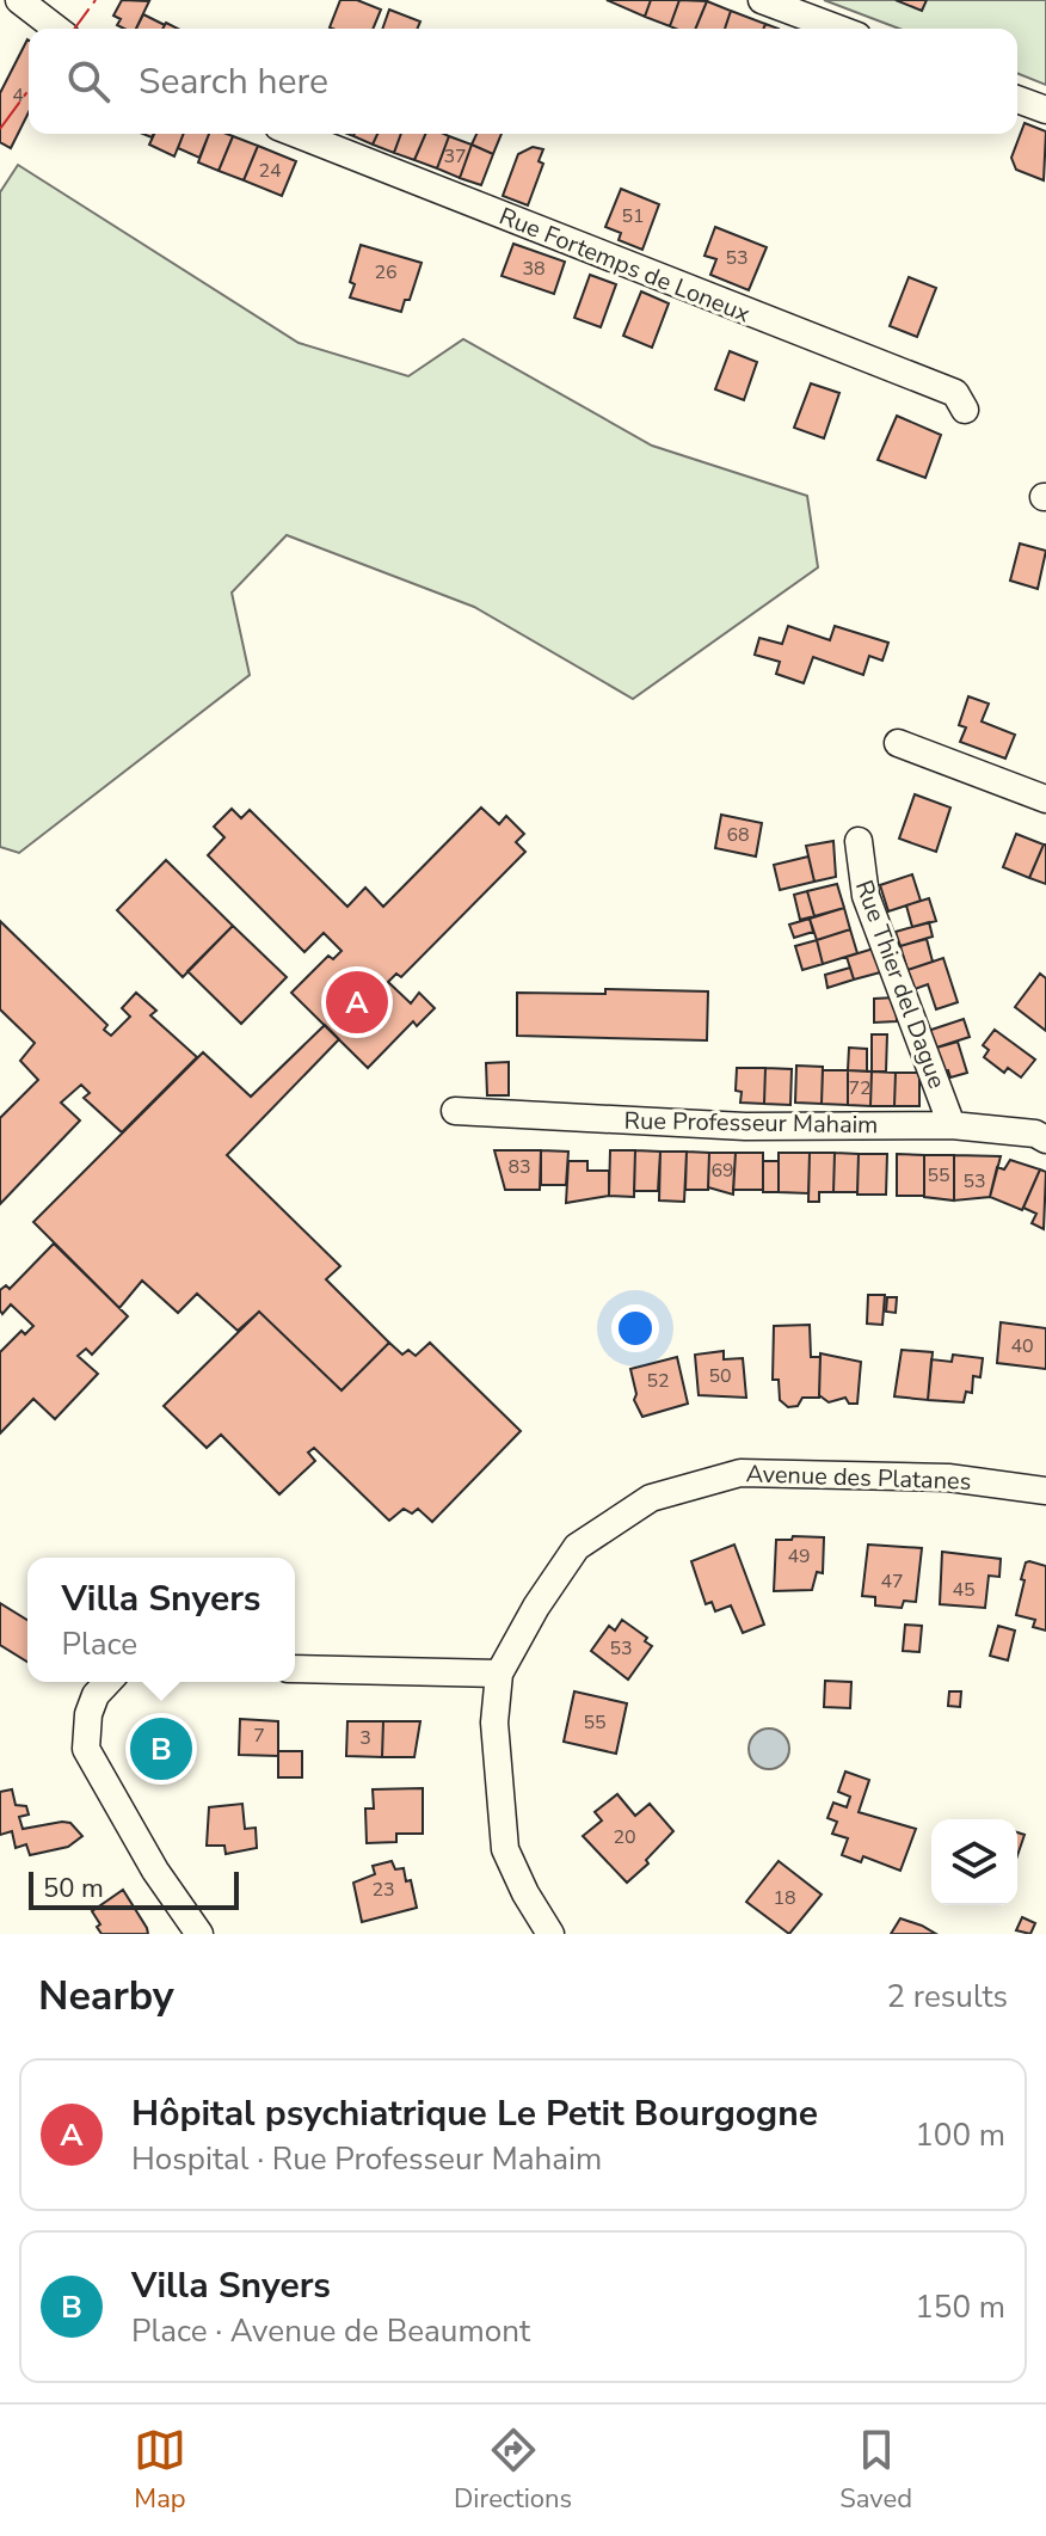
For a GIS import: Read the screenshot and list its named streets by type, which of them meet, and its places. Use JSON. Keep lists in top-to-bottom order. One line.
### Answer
{"streets":{"street":["Rue Fortemps de Loneux","Rue Thier del Dague","Rue Professeur Mahaim","Avenue des Platanes"]},"crossings":[["Rue Thier del Dague","Rue Professeur Mahaim"]],"house_numbers":["4","37","24","51","53","38","26","68","72","83","69","55","53","40","50","52","49","47","45","53","55","7","3","20","23","18"],"scale_bar":"50 m","page":{"search":"Search here","pins":["A","B"],"popup":["Villa Snyers","Place"],"scale":"50 m","heading":["Nearby","2 results"],"list":[{"mark":"A","name":"Hôpital psychiatrique Le Petit Bourgogne","note":"Hospital · Rue Professeur Mahaim","value":"100 m"},{"mark":"B","name":"Villa Snyers","note":"Place · Avenue de Beaumont","value":"150 m"}],"nav":["Map","Directions","Saved"]}}
